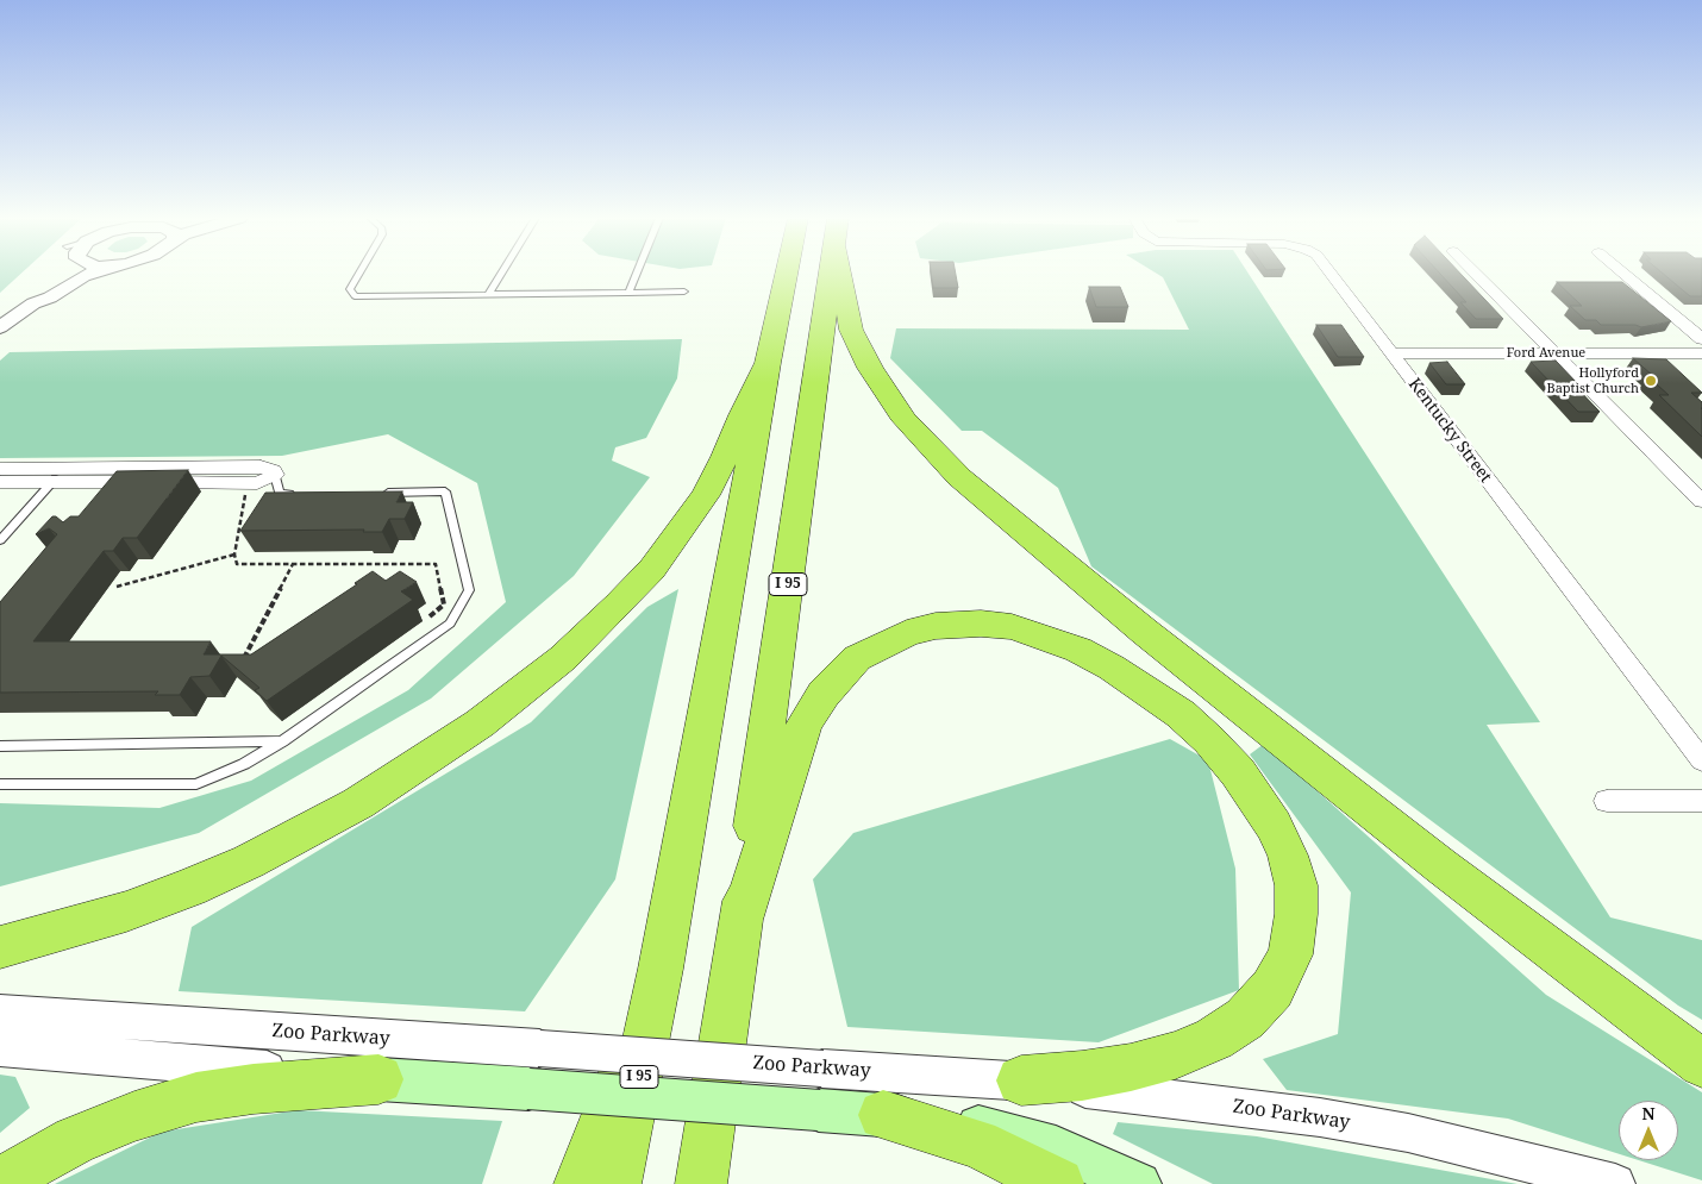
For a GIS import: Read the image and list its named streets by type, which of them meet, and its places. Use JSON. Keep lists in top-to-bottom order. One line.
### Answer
{"streets":{"highway":["I 95"],"street":["Ford Avenue","Kentucky Street","Zoo Parkway"]},"crossings":[["Ford Avenue","Kentucky Street"]],"places":["Hollyford Baptist Church"],"north":"top"}
